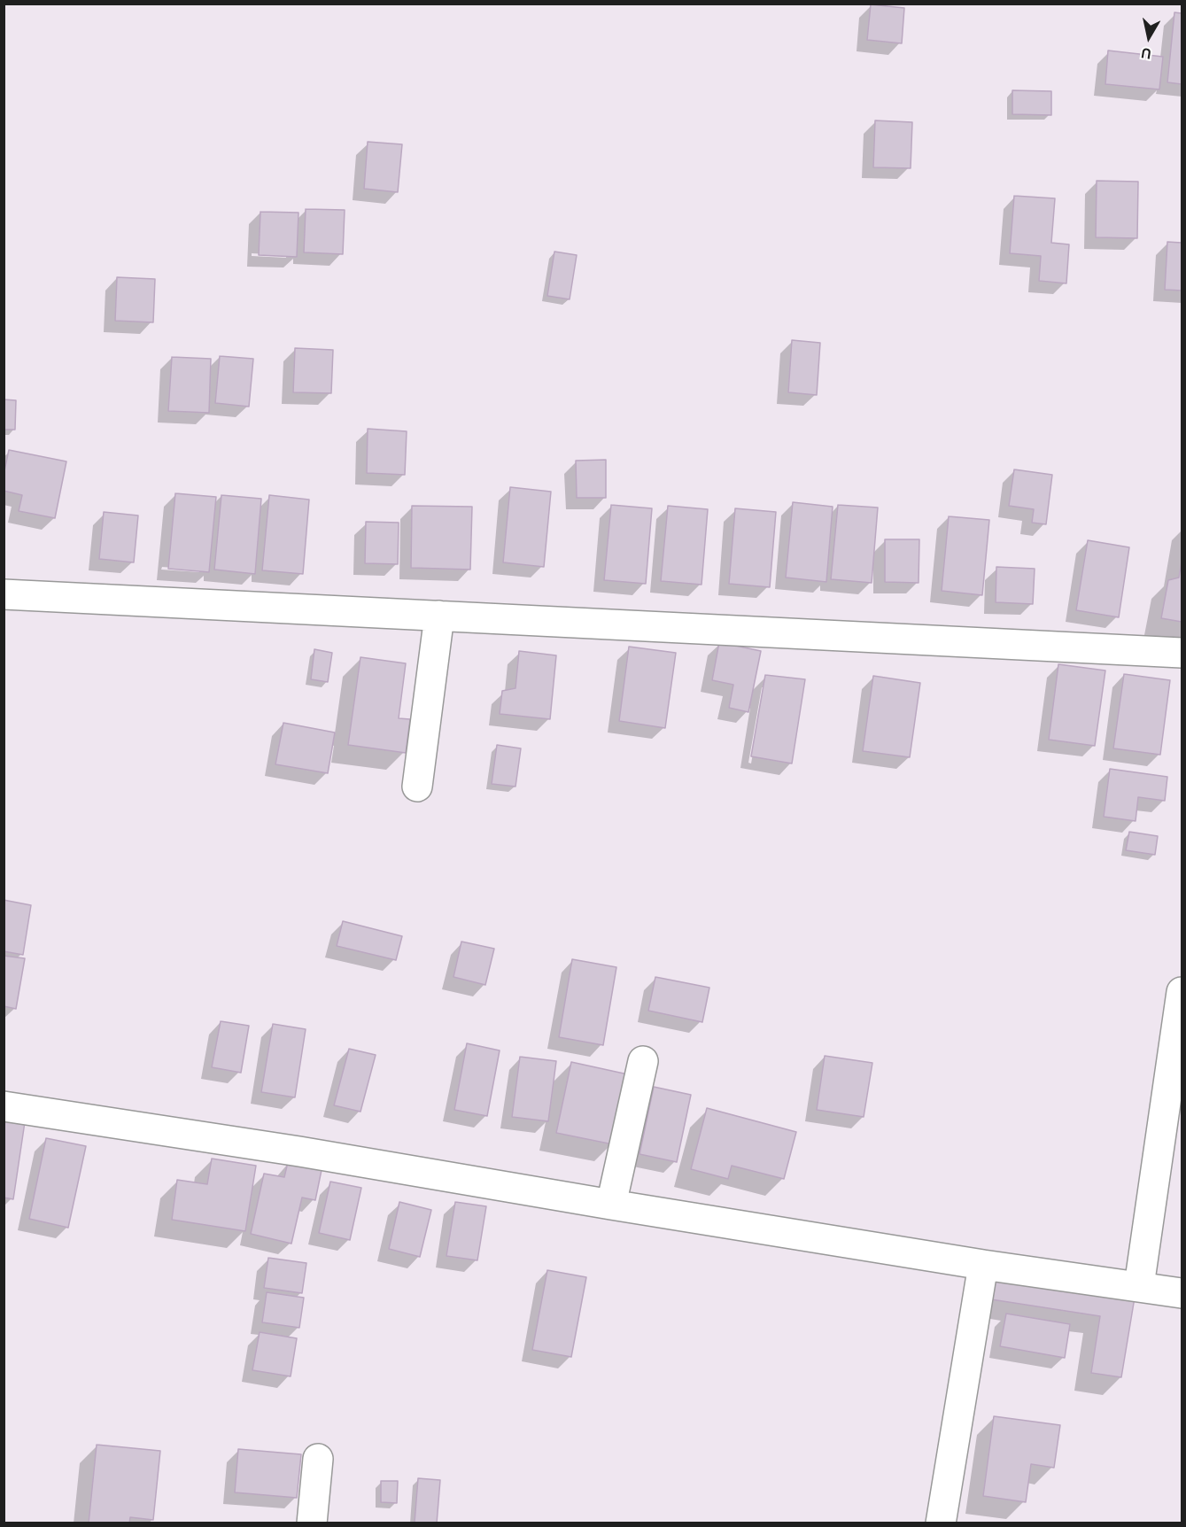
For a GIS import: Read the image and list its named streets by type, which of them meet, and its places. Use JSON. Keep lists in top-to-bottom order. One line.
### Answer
{"north":"bottom"}
